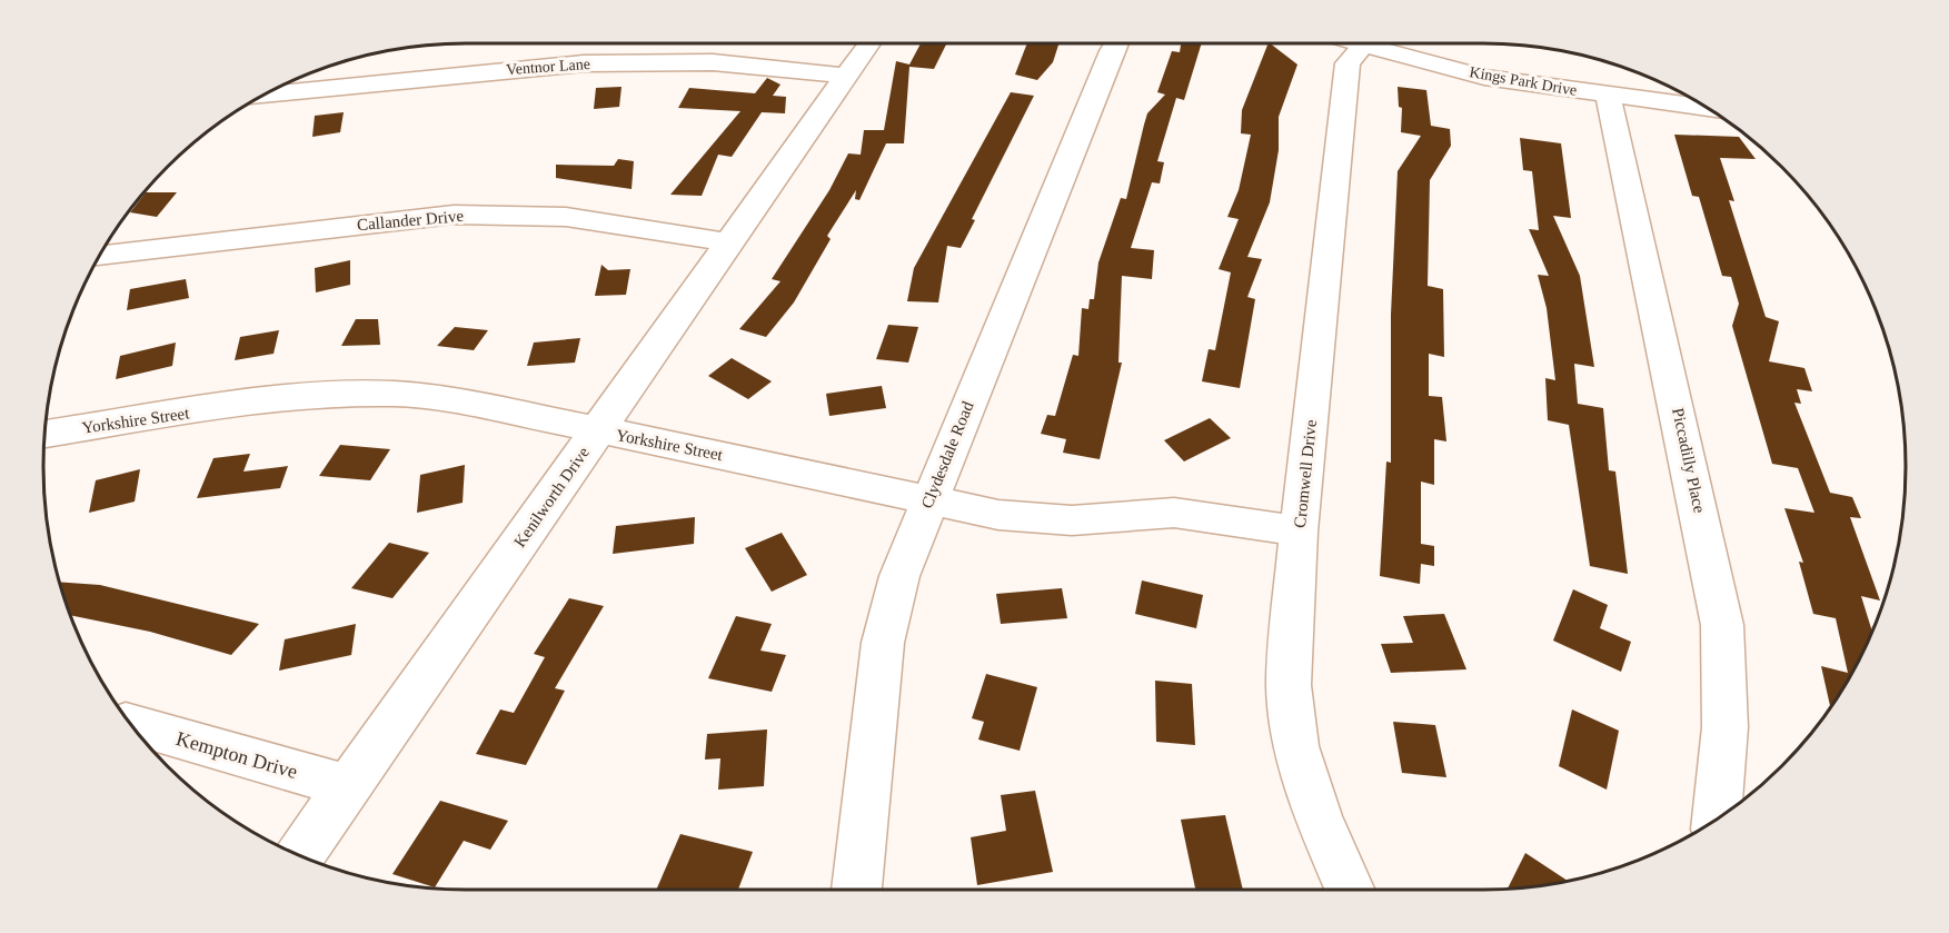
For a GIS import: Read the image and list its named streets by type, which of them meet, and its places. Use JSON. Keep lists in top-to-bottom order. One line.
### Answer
{"streets":{"street":["Ventnor Lane","Kings Park Drive","Callander Drive","Yorkshire Street","Clydesdale Road","Piccadilly Place","Cromwell Drive","Kenilworth Drive","Kempton Drive"]},"crossings":[["Ventnor Lane","Kenilworth Drive"],["Kings Park Drive","Piccadilly Place"],["Kings Park Drive","Cromwell Drive"],["Callander Drive","Kenilworth Drive"],["Yorkshire Street","Clydesdale Road"],["Yorkshire Street","Cromwell Drive"],["Yorkshire Street","Kenilworth Drive"],["Kenilworth Drive","Kempton Drive"]]}
